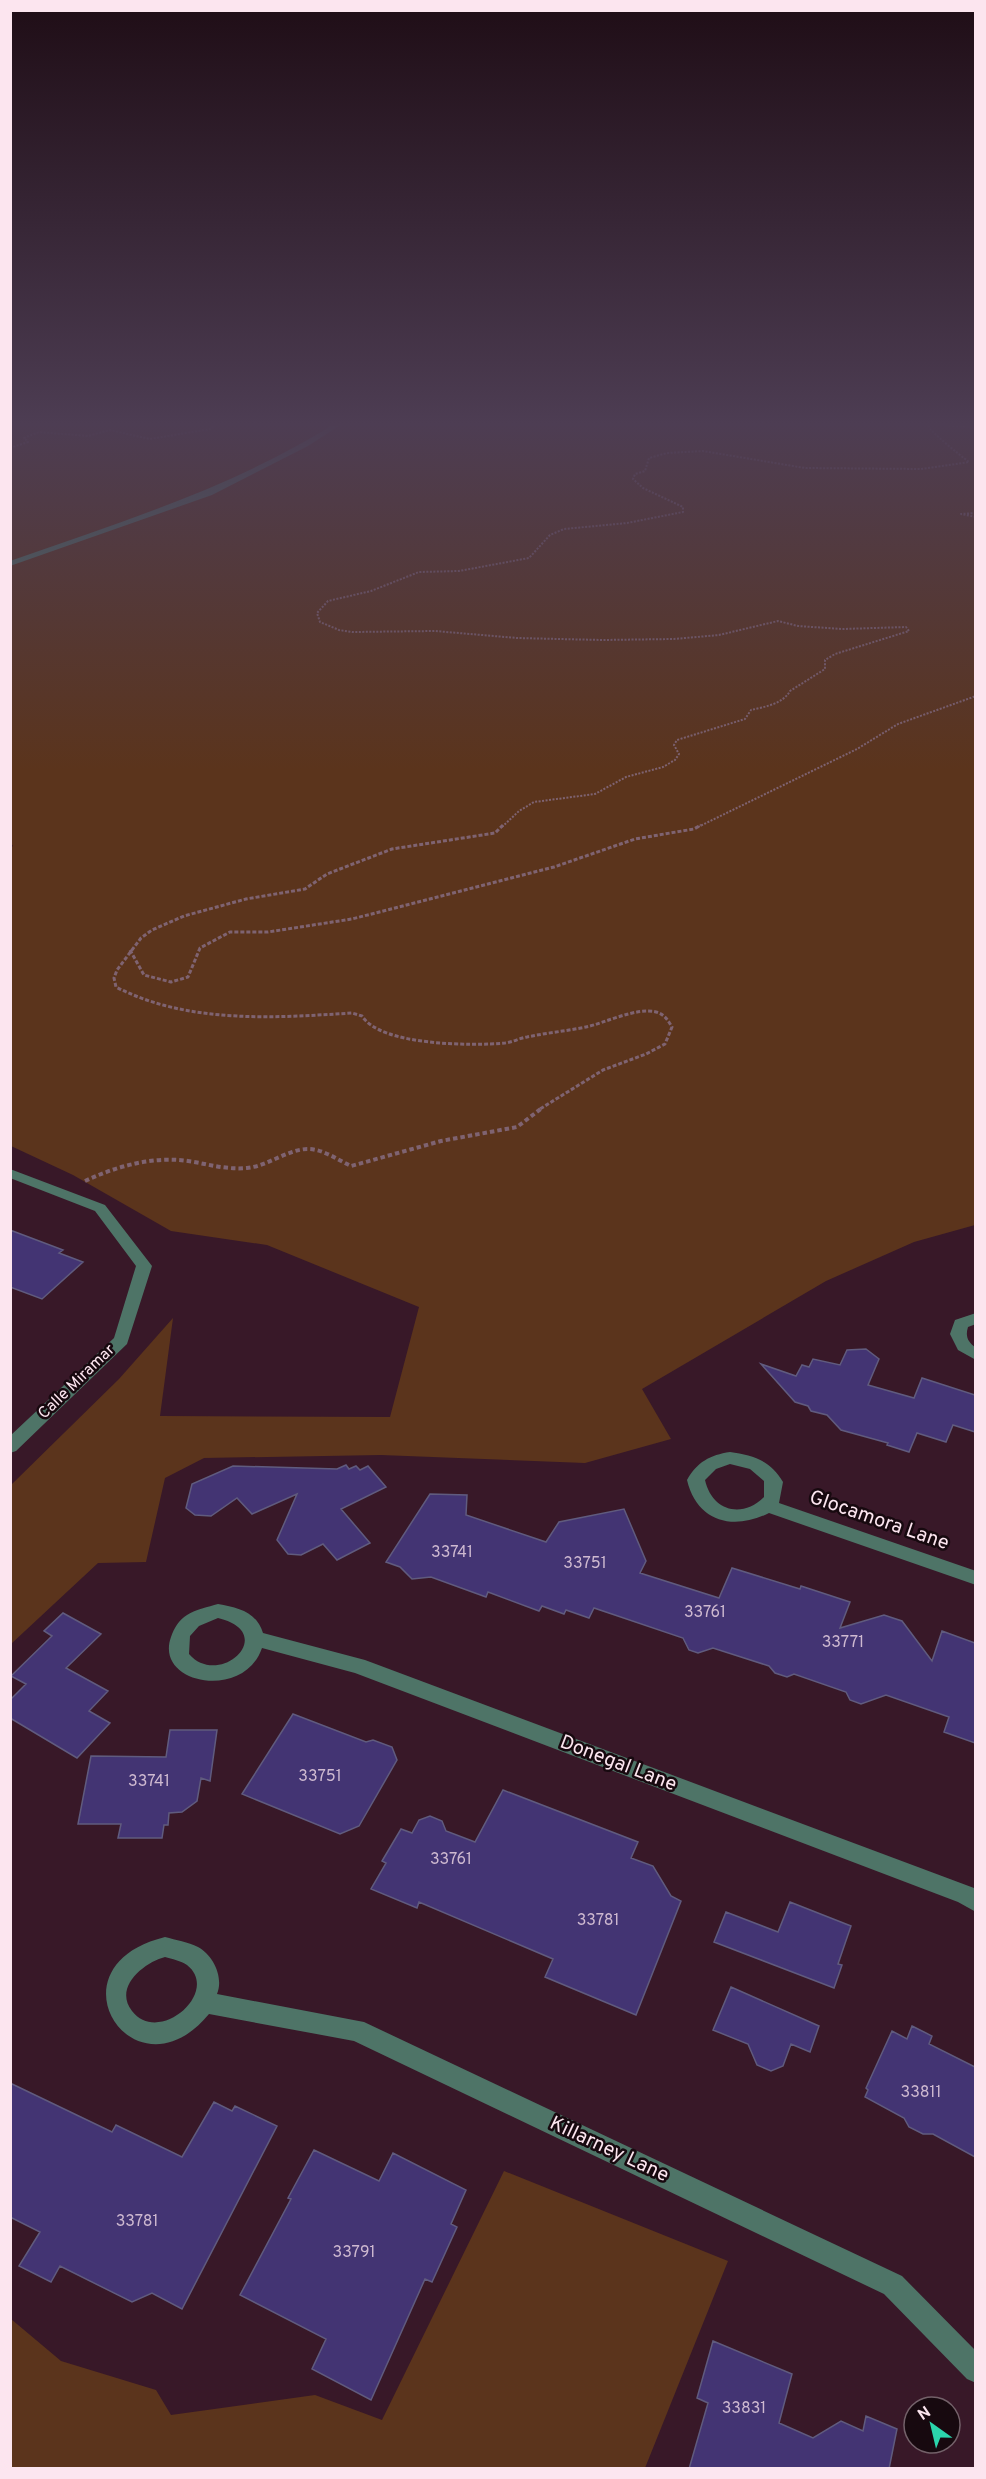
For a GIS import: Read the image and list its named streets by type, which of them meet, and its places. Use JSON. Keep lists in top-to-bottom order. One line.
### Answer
{"streets":{"street":["Calle Miramar","Glocamora Lane","Donegal Lane","Killarney Lane"]},"house_numbers":["33741","33751","33761","33771","33751","33741","33761","33781","33811","33781","33791","33831"],"north":"top left"}
